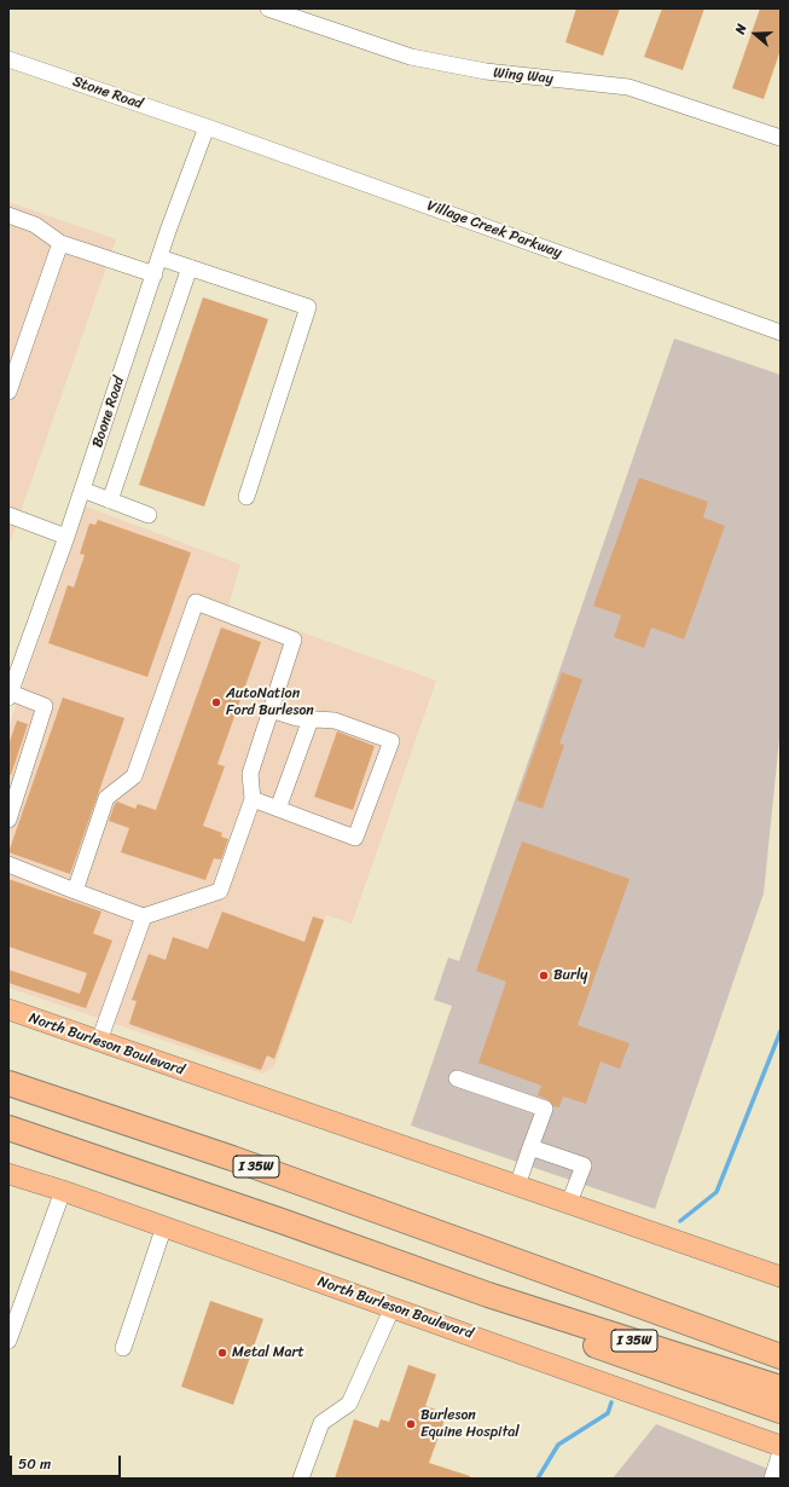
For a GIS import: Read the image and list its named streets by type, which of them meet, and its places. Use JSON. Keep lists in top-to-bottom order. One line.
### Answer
{"streets":{"highway":["I 35W"],"main road":["North Burleson Boulevard"],"street":["Wing Way","Stone Road","Village Creek Parkway","Boone Road"]},"crossings":[["Stone Road","Village Creek Parkway"],["Stone Road","Boone Road"],["Village Creek Parkway","Boone Road"]],"places":["AutoNation Ford Burleson","Burly","Metal Mart","Burleson Equine Hospital"],"scale_bar":"50 m","north":"left"}
